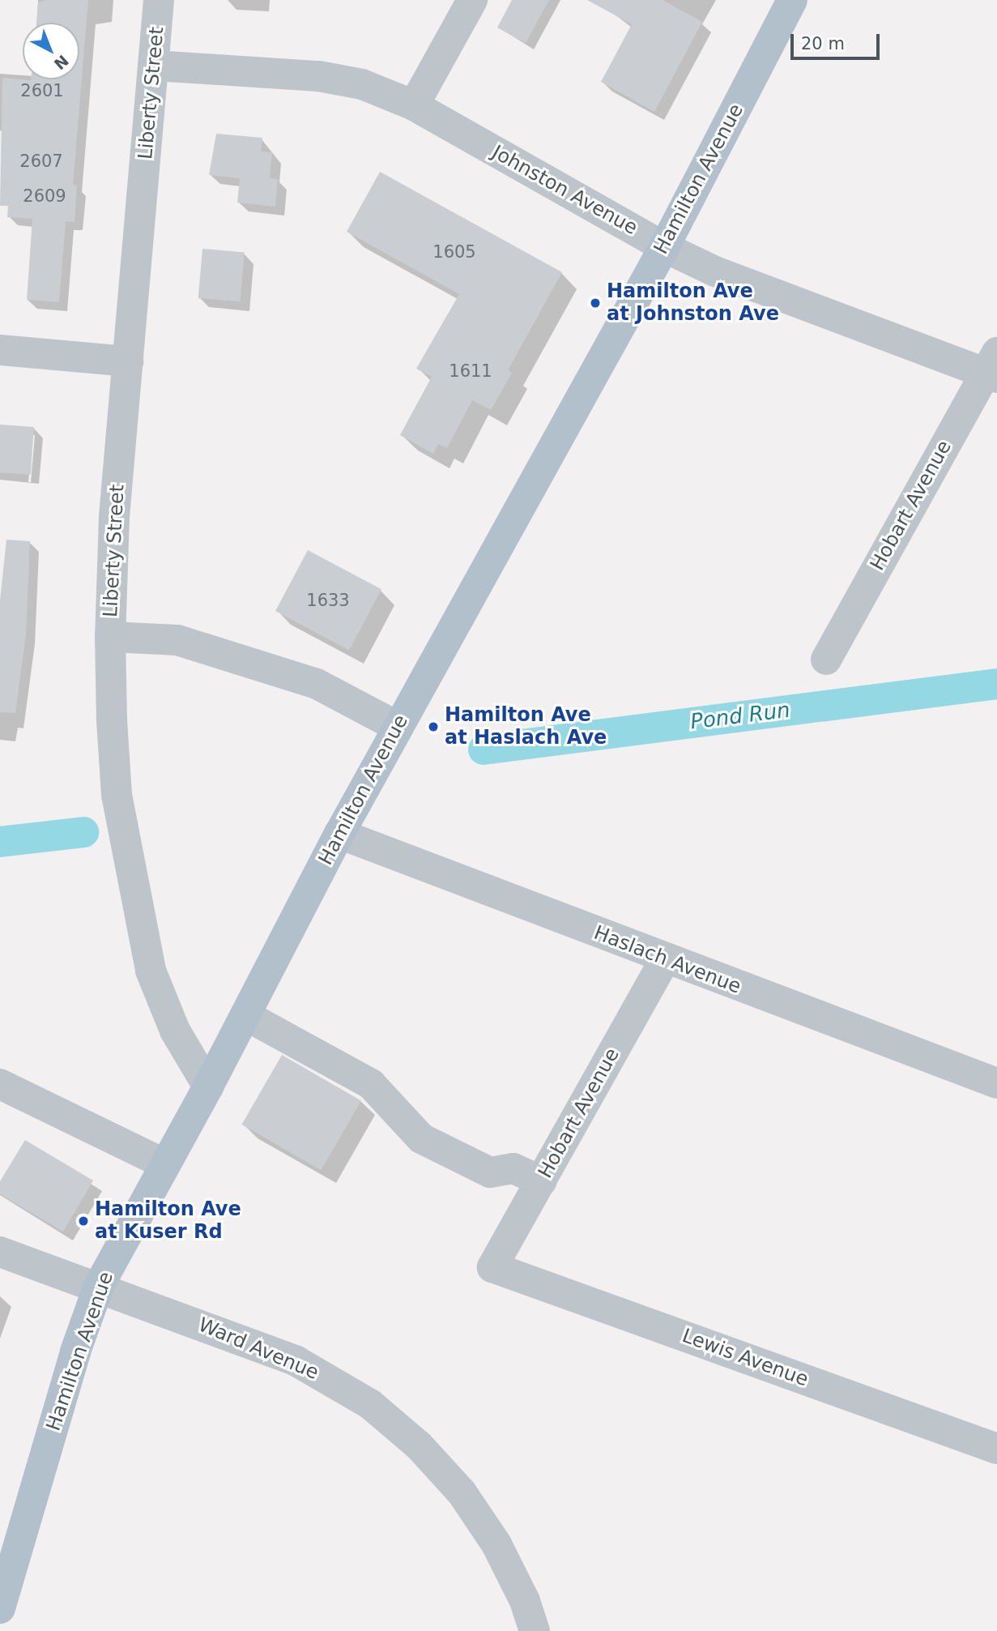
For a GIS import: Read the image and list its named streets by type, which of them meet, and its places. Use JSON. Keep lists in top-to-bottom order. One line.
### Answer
{"streets":{"main road":["Hamilton Avenue"],"street":["Liberty Street","Johnston Avenue","Hobart Avenue","Haslach Avenue","Ward Avenue","Lewis Avenue"]},"crossings":[["Liberty Street","Hamilton Avenue"],["Liberty Street","Johnston Avenue"],["Hamilton Avenue","Johnston Avenue"],["Hamilton Avenue","Haslach Avenue"],["Hamilton Avenue","Ward Avenue"],["Johnston Avenue","Hobart Avenue"],["Hobart Avenue","Haslach Avenue"],["Hobart Avenue","Lewis Avenue"]],"water":["Pond Run"],"places":["Hamilton Ave at Johnston Ave","Hamilton Ave at Haslach Ave","Hamilton Ave at Kuser Rd"],"house_numbers":["2601","2607","2609","1605","1611","1633"],"scale_bar":"20 m","north":"bottom right"}
